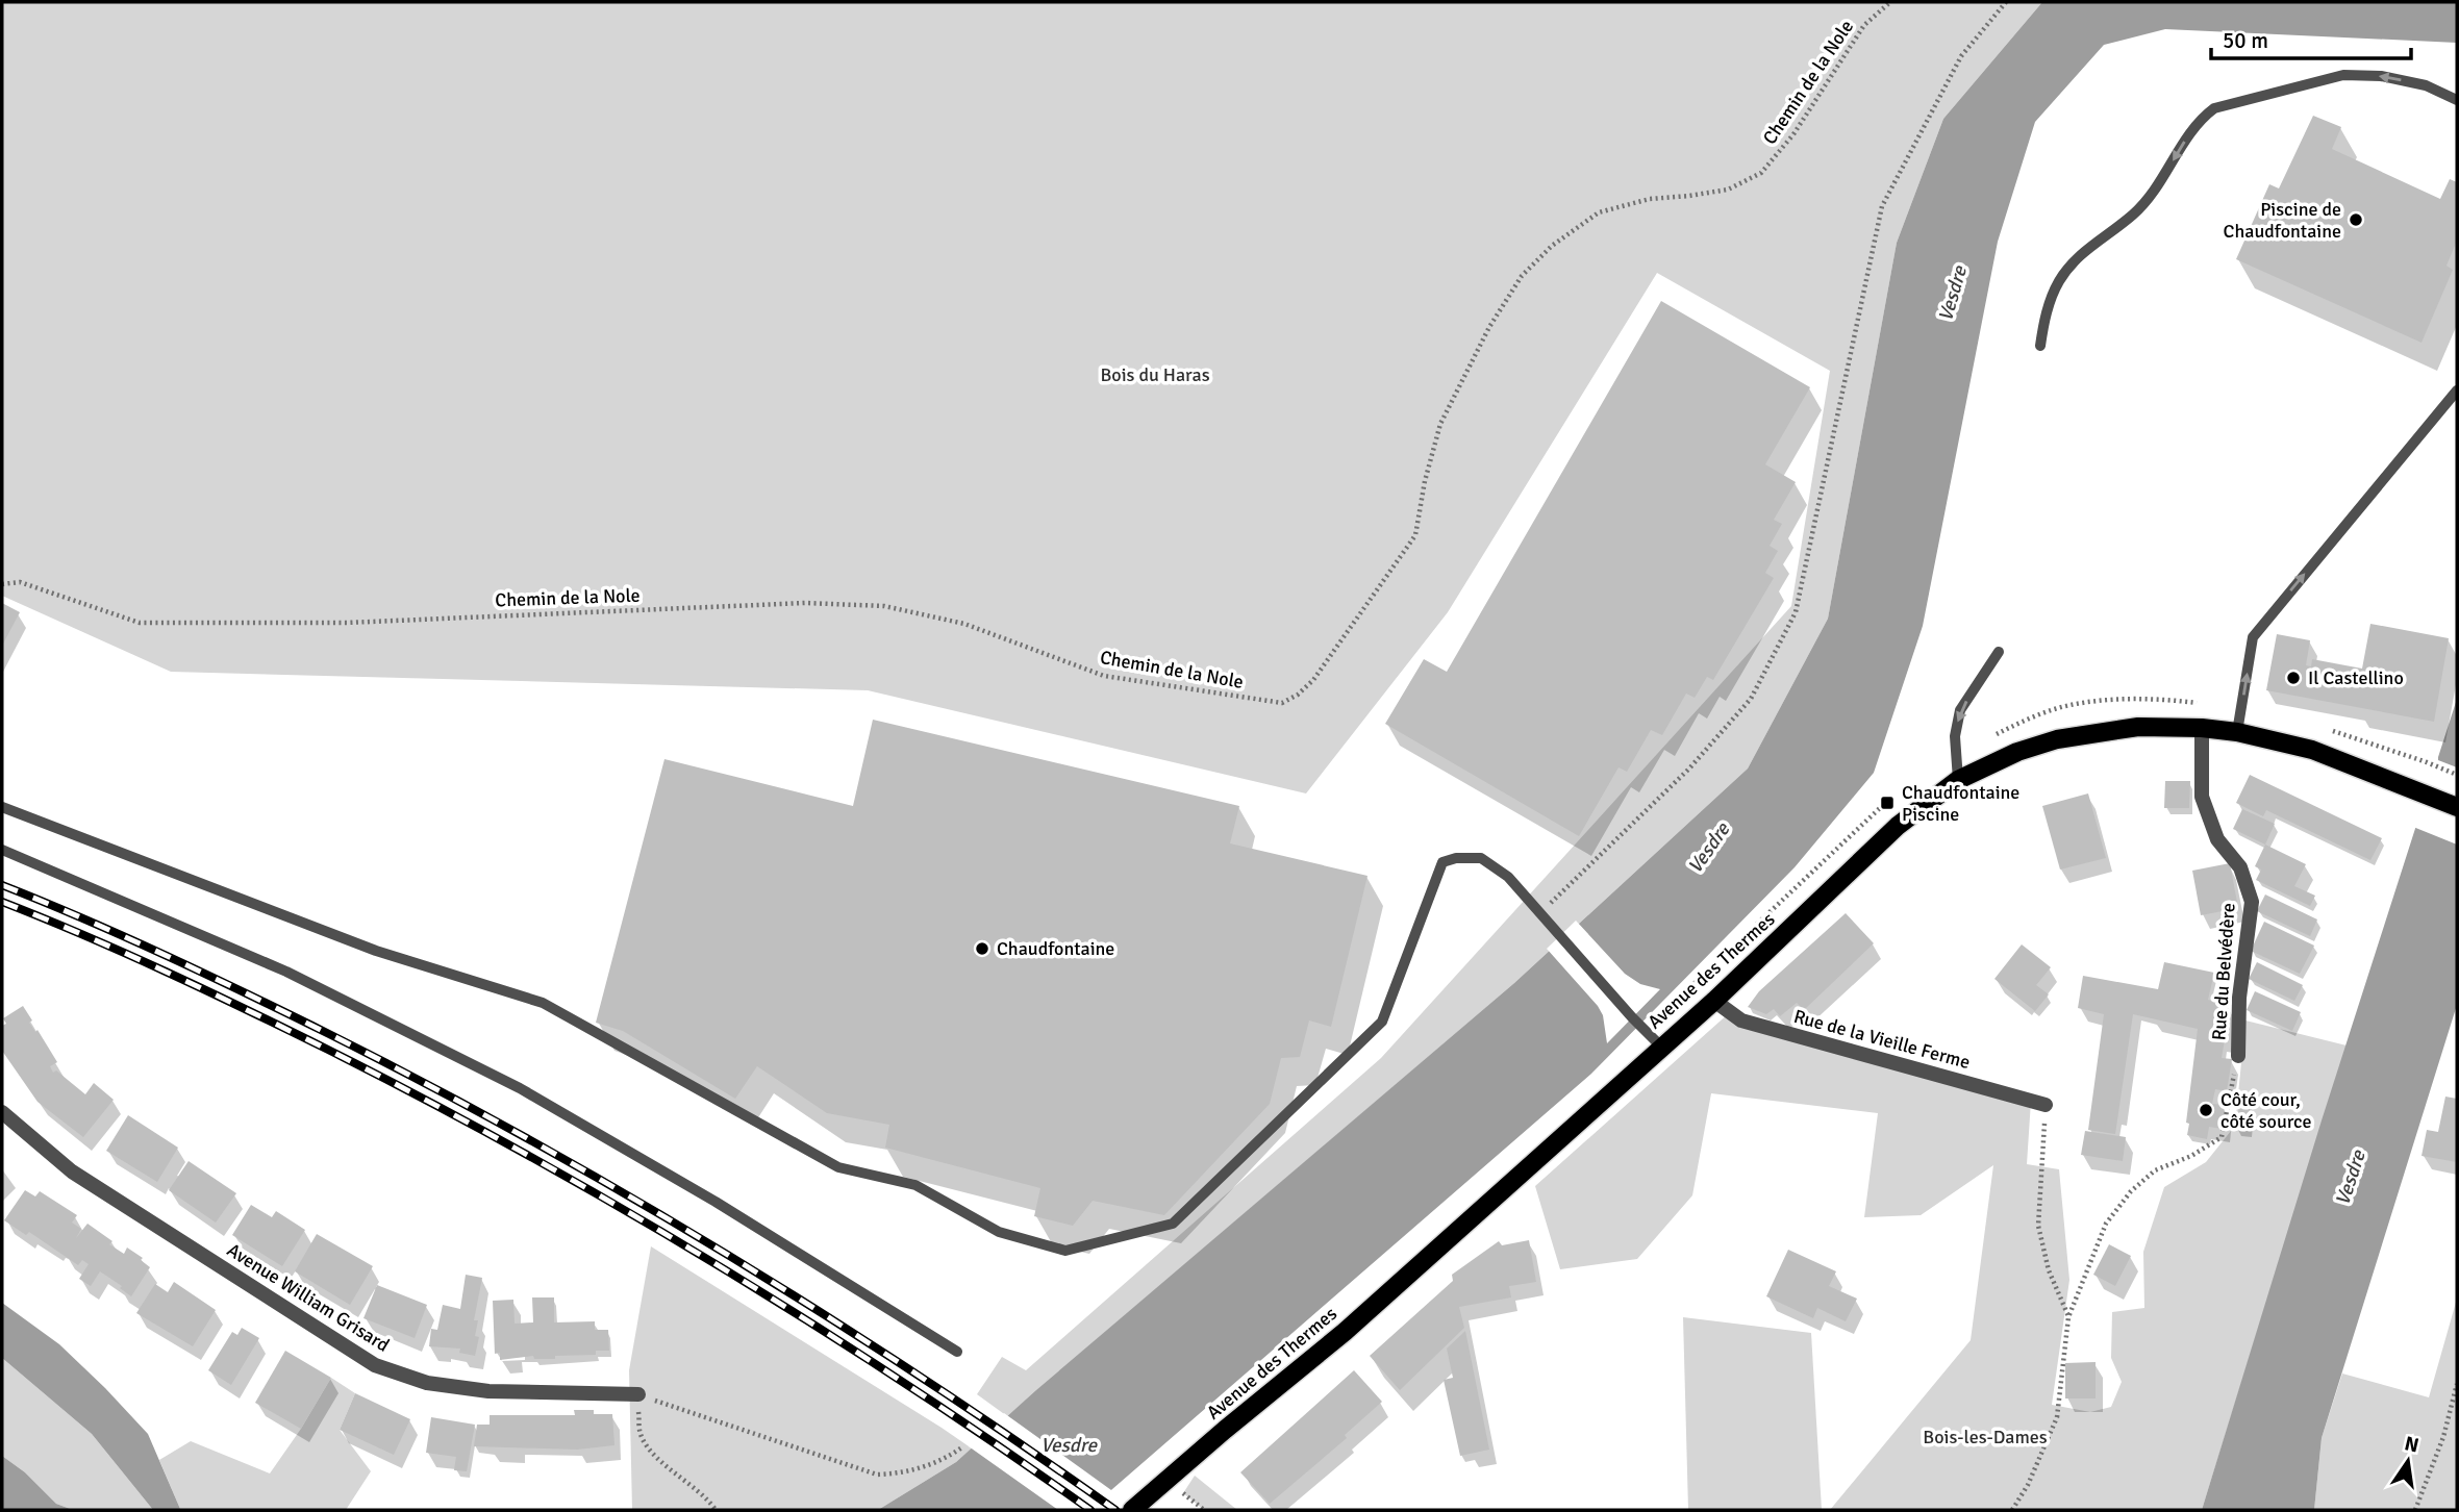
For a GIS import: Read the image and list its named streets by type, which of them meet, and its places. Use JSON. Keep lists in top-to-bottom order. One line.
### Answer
{"streets":{"main road":["Avenue des Thermes"],"street":["Rue du Belvédère","Rue de la Vieille Ferme","Avenue William Grisard"],"path":["Chemin de la Nole"]},"crossings":[["Avenue des Thermes","Rue du Belvédère"],["Avenue des Thermes","Rue de la Vieille Ferme"]],"water":["Vesdre"],"parks":["Bois du Haras","Bois-les-Dames"],"places":{"other":["Piscine de Chaudfontaine","Il Castellino","Chaudfontaine","Côté cour, côté source"],"transit":["Chaudfontaine Piscine"]},"scale_bar":"50 m","north":"top"}
